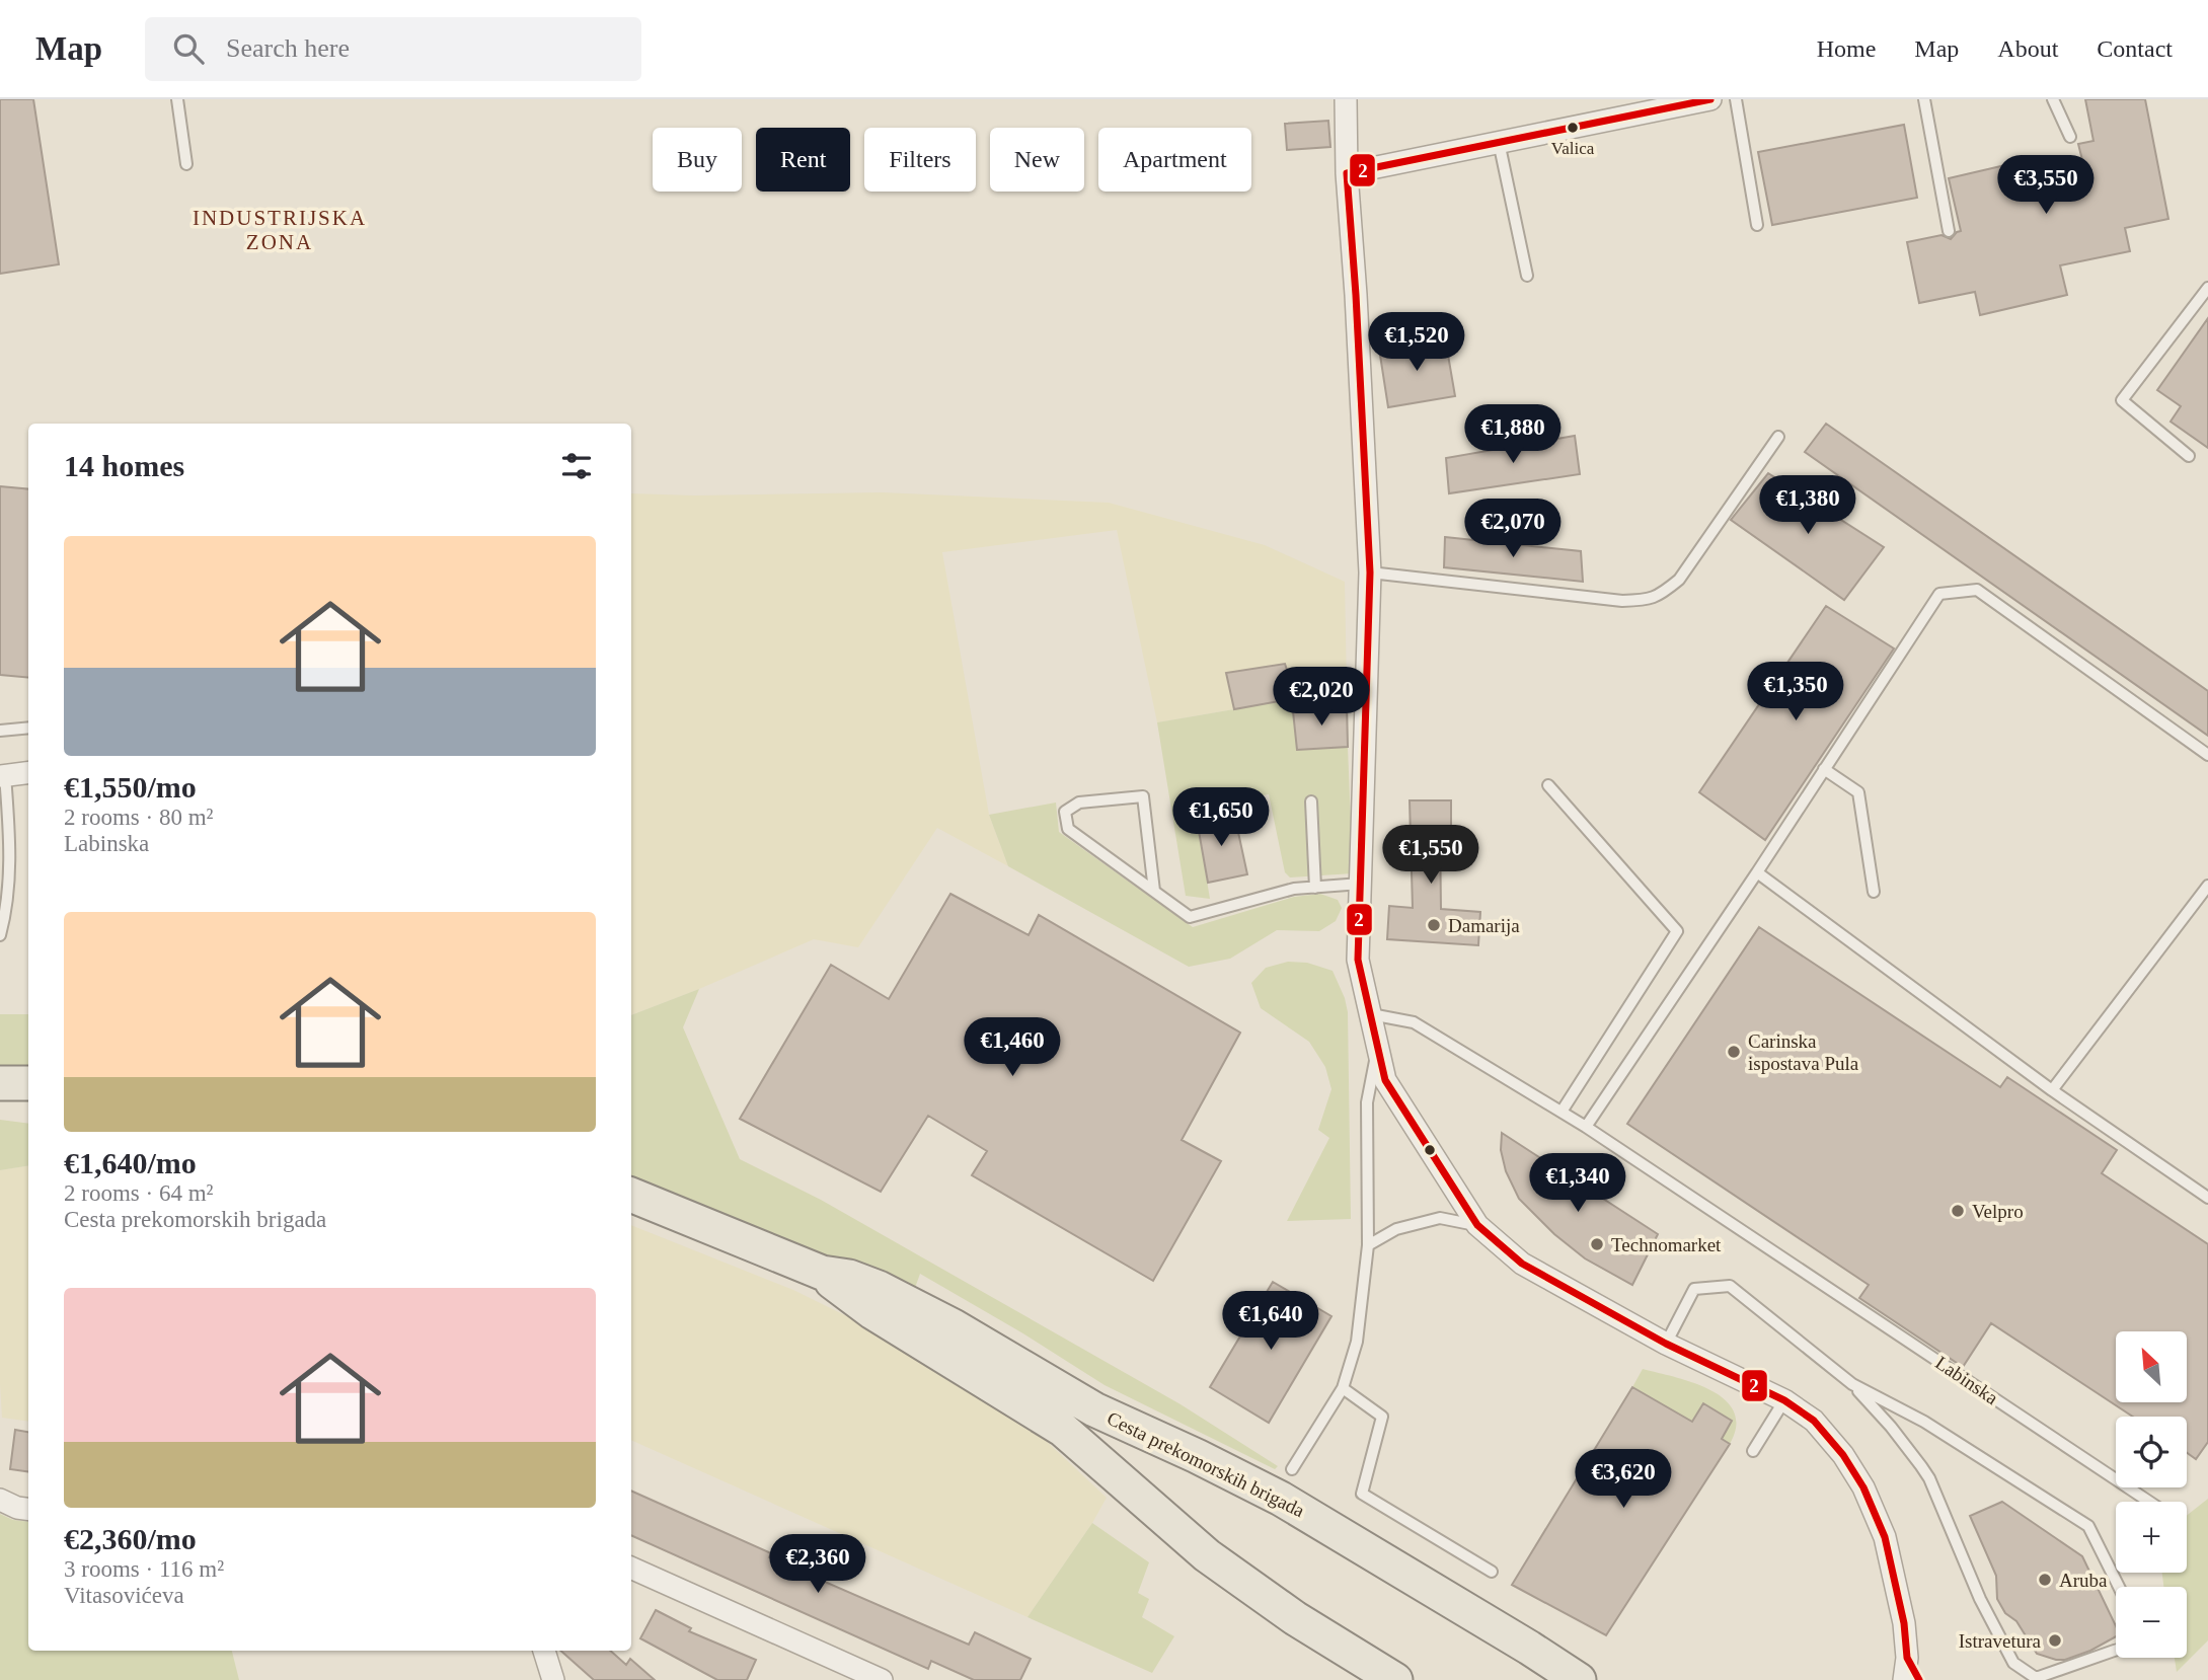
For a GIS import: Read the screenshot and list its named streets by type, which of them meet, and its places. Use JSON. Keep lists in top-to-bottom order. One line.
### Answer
{"streets":{"main road":["Cesta prekomorskih brigada"],"lane":["Labinska"]},"districts":["INDUSTRIJSKA ZONA"],"places":["Valica","Damarija","Carinska ispostava Pula","Velpro","Technomarket","Aruba","Istravetura"],"lines":["transit line 2"],"north":"top left","page":{"header":"Map","search":"Search here","nav":["Home","Map","About","Contact"],"chip":["Buy","Rent","Filters","New","Apartment"],"price":["€3,550","€1,520","€1,880","€1,380","€2,070","€1,350","€2,020","€1,650","€1,550","€1,460","€1,340","€1,640","€3,620","€2,360"],"heading":"14 homes","list":[{"name":"€1,550/mo","note":"2 rooms · 80 m² · Labinska"},{"name":"€1,640/mo","note":"2 rooms · 64 m² · Cesta prekomorskih brigada"},{"name":"€2,360/mo","note":"3 rooms · 116 m² · Vitasovićeva"}],"map_buttons":["+","−"]}}
